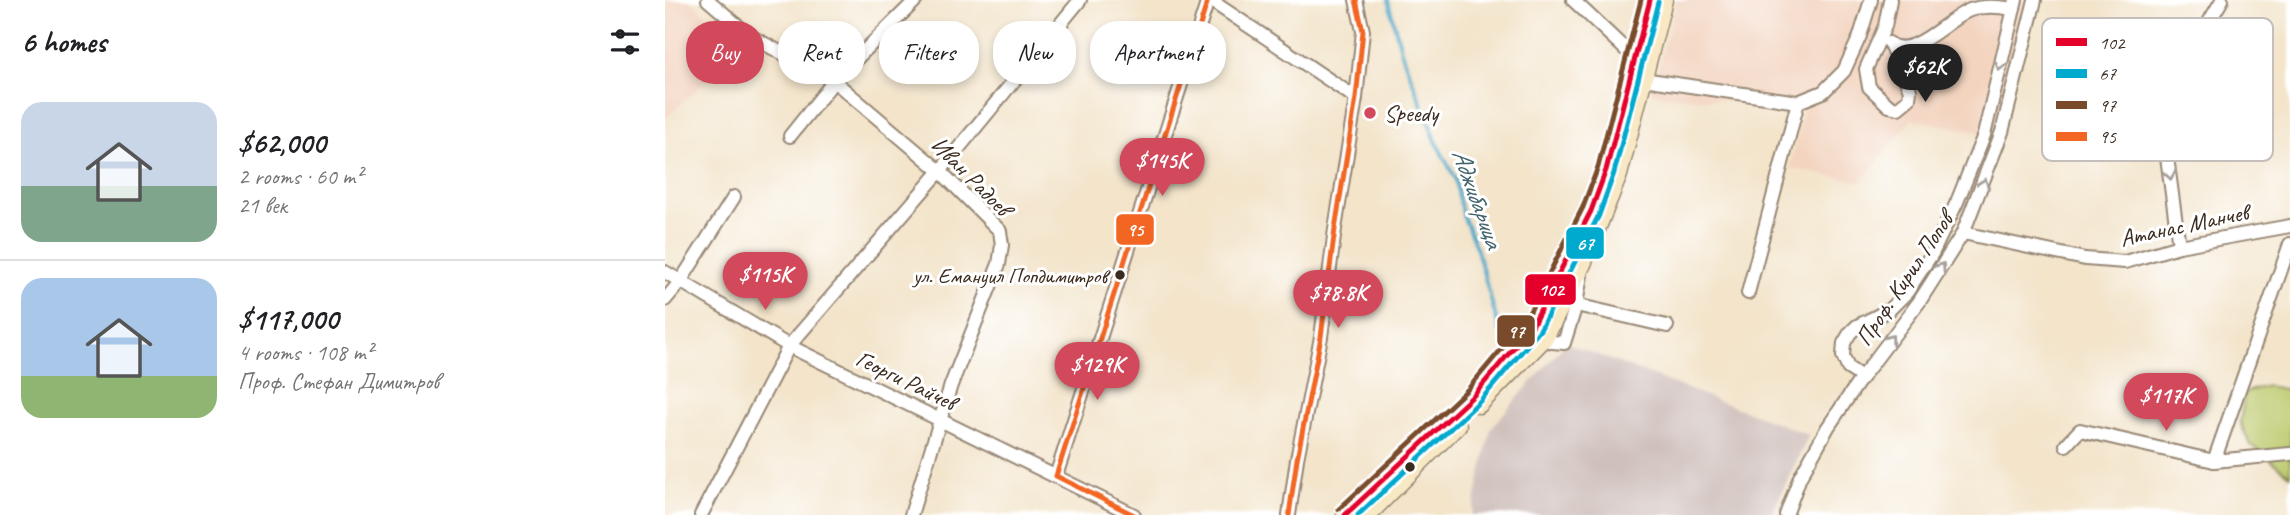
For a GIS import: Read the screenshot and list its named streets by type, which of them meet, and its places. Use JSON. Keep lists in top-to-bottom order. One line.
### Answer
{"streets":{"street":["Иван Радоев","Атанас Манчев","Проф. Кирил Попов","Георги Райчев"]},"crossings":[["Иван Радоев","Георги Райчев"],["Атанас Манчев","Проф. Кирил Попов"]],"water":["Аджибарица"],"places":["Speedy","ул. Емануил Попдимитров"],"lines":["transit line 102","transit line 97","transit line 95","transit line 67"],"legend":["102","67","97","95"],"page":{"heading":"6 homes","chip":["Buy","Rent","Filters","New","Apartment"],"price":["$62K","$145K","$115K","$78.8K","$129K","$117K"],"list":[{"name":"$62,000","note":"2 rooms · 60 m² · 21 век"},{"name":"$117,000","note":"4 rooms · 108 m² · Проф. Стефан Димитров"}]}}
